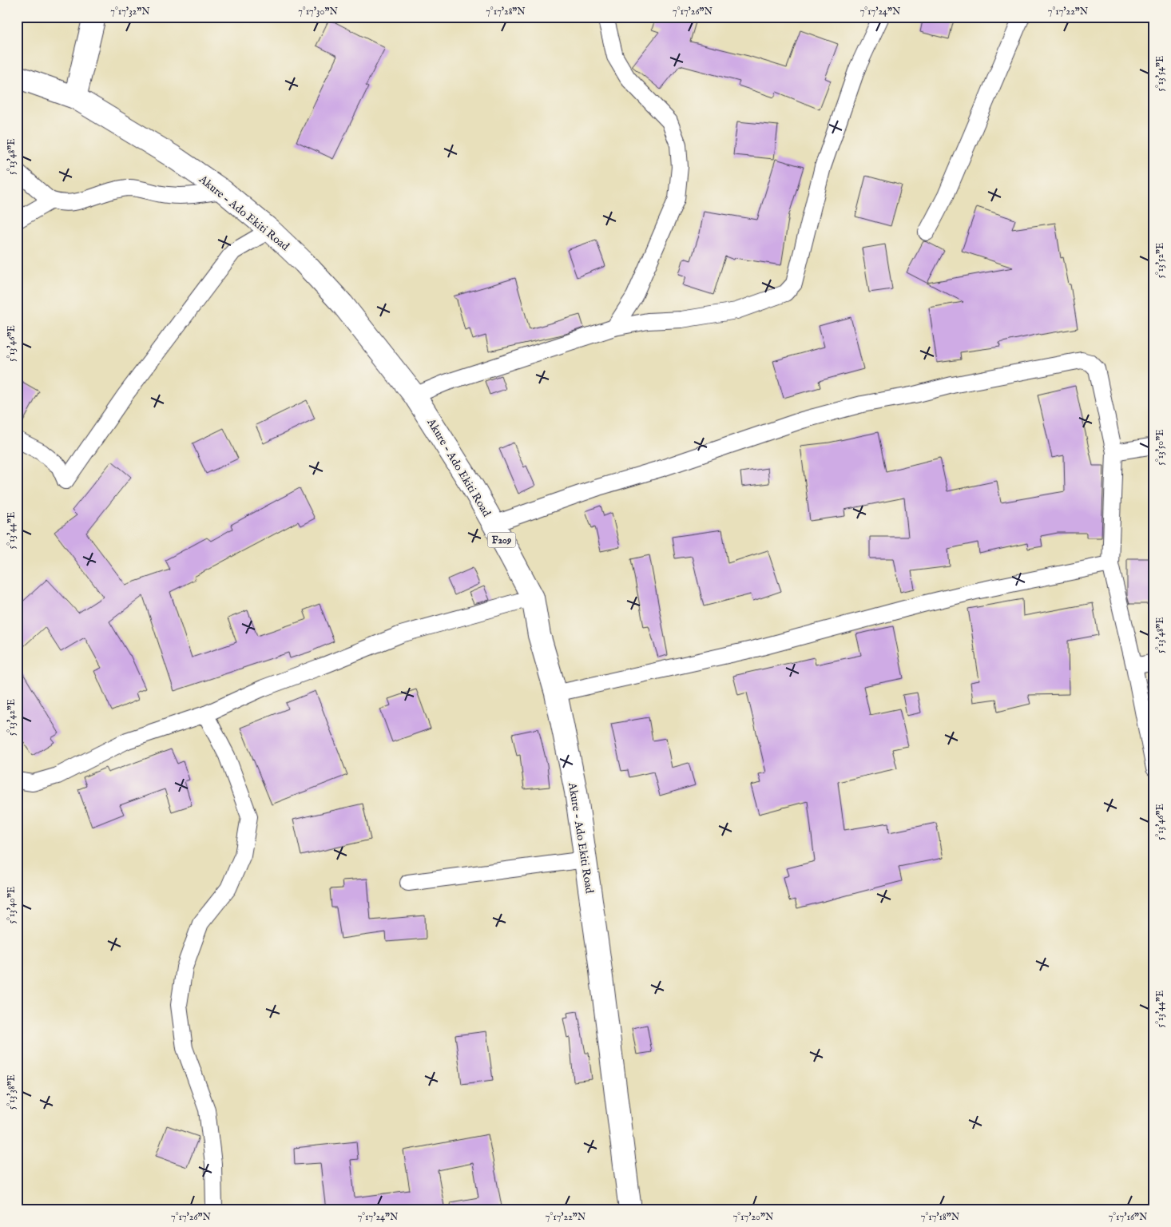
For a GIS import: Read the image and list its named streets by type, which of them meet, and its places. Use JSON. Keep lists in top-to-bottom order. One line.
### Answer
{"streets":{"main road":["Akure - Ado Ekiti Road","F209"]},"coordinates":["7°17'32\"N","7°17'30\"N","7°17'28\"N","7°17'26\"N","7°17'24\"N","7°17'22\"N","5°13'54\"E","5°13'48\"E","5°13'52\"E","5°13'46\"E","5°13'50\"E","5°13'44\"E","5°13'42\"E","5°13'40\"E","5°13'38\"E","7°17'20\"N","7°17'18\"N","7°17'16\"N"]}
